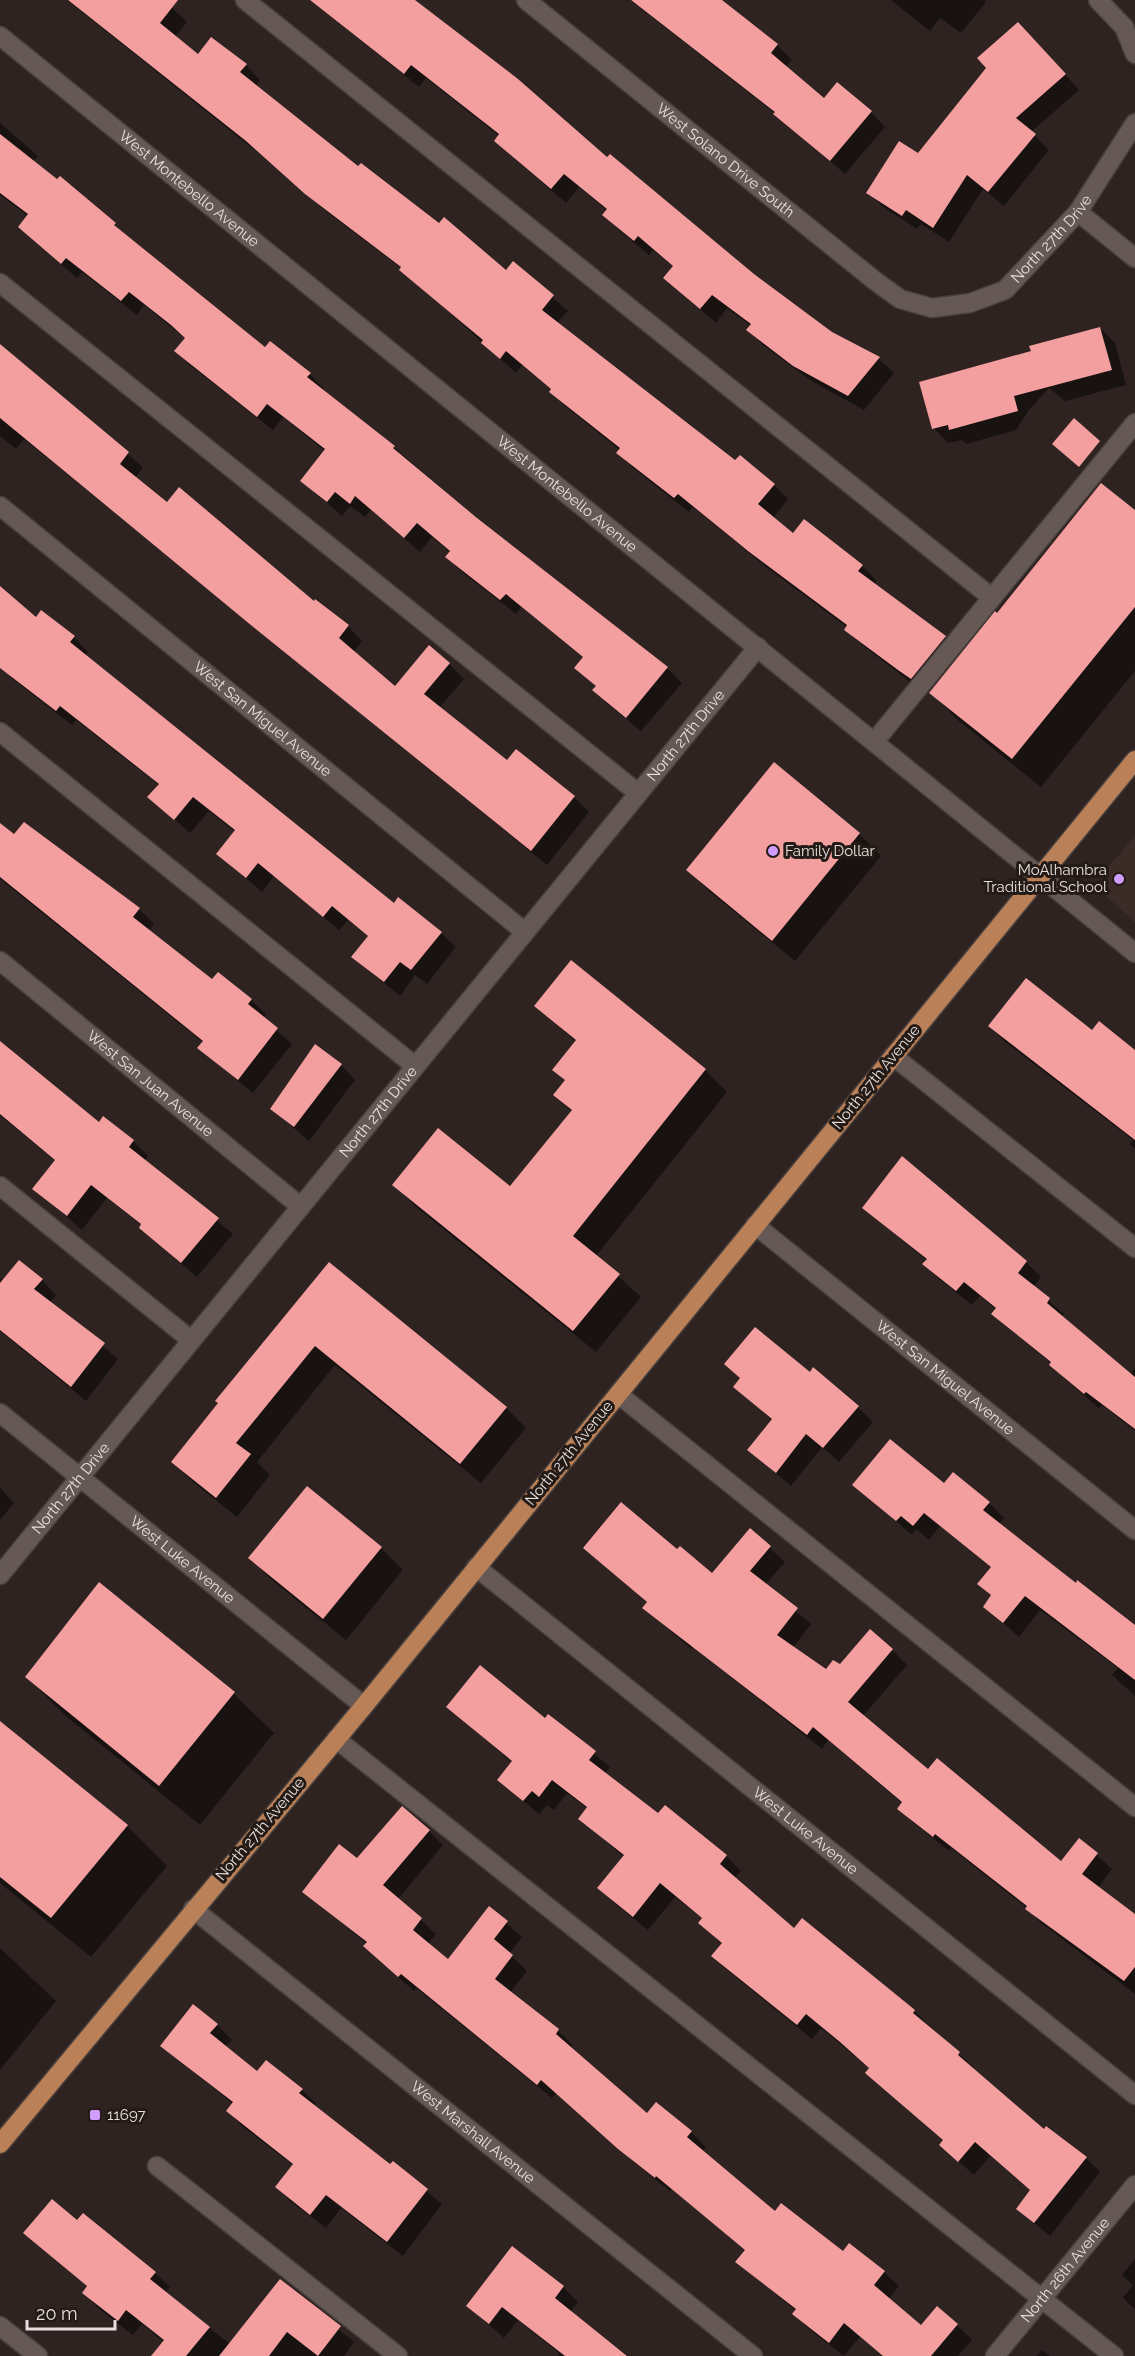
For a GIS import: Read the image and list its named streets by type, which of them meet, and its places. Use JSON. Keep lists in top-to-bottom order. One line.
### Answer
{"streets":{"main road":["North 27th Avenue"],"street":["West Solano Drive South","West Montebello Avenue","North 27th Drive","West San Miguel Avenue","West San Juan Avenue","West Luke Avenue","West Marshall Avenue","North 26th Avenue"]},"crossings":[["West Solano Drive South","North 27th Drive"],["West Montebello Avenue","North 27th Drive"],["West Montebello Avenue","North 27th Avenue"],["North 27th Drive","West San Miguel Avenue"],["North 27th Drive","West San Juan Avenue"],["North 27th Drive","West Luke Avenue"],["West San Miguel Avenue","North 27th Avenue"],["North 27th Avenue","West Luke Avenue"],["North 27th Avenue","West Marshall Avenue"]],"places":{"other":["Family Dollar","MoAlhambra Traditional School"],"transit":["11697"]},"scale_bar":"20 m"}
